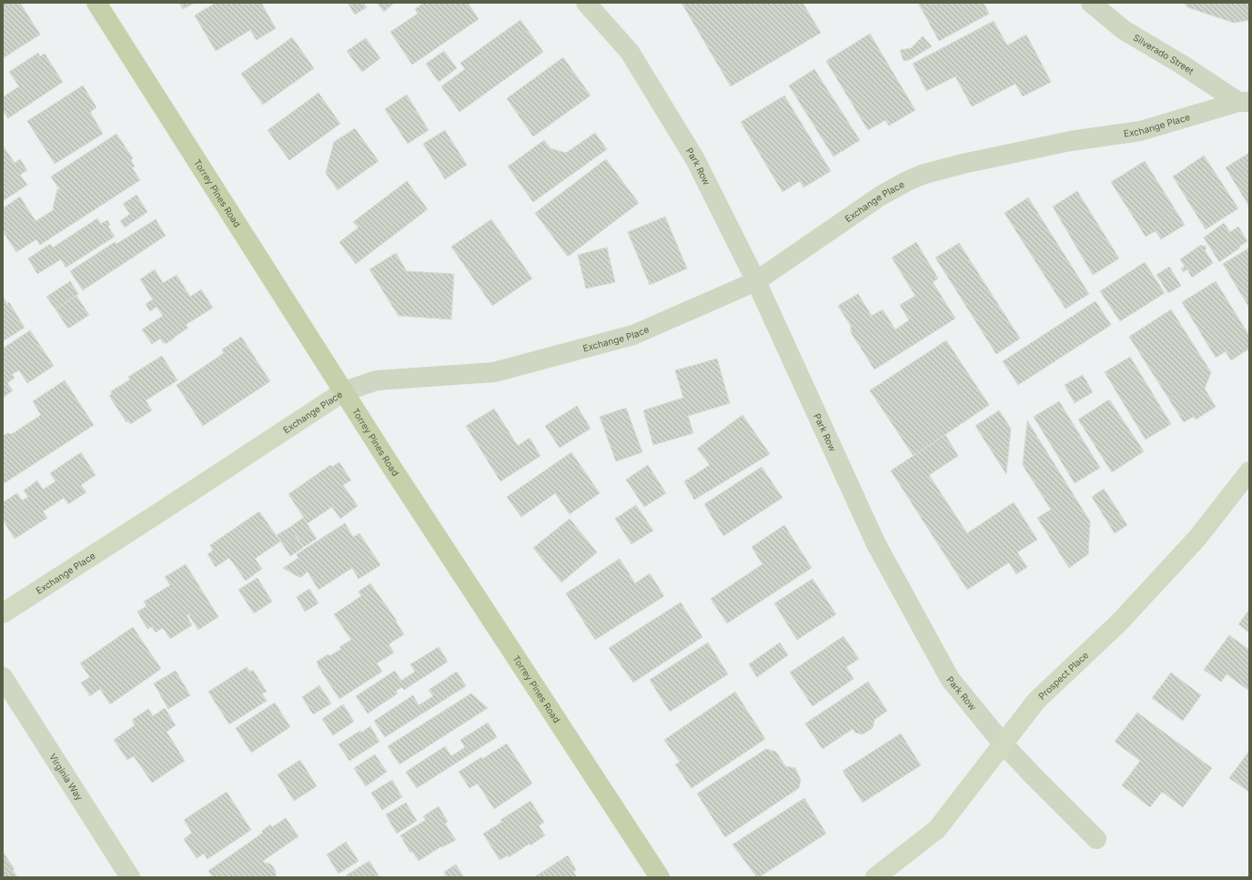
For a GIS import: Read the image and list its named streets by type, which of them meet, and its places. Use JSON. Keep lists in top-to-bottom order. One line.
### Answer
{"streets":{"main road":["Exchange Place","Torrey Pines Road","Prospect Place"],"street":["Silverado Street","Park Row","Virginia Way"]},"crossings":[["Silverado Street","Exchange Place"],["Exchange Place","Park Row"],["Exchange Place","Torrey Pines Road"],["Park Row","Prospect Place"]]}
